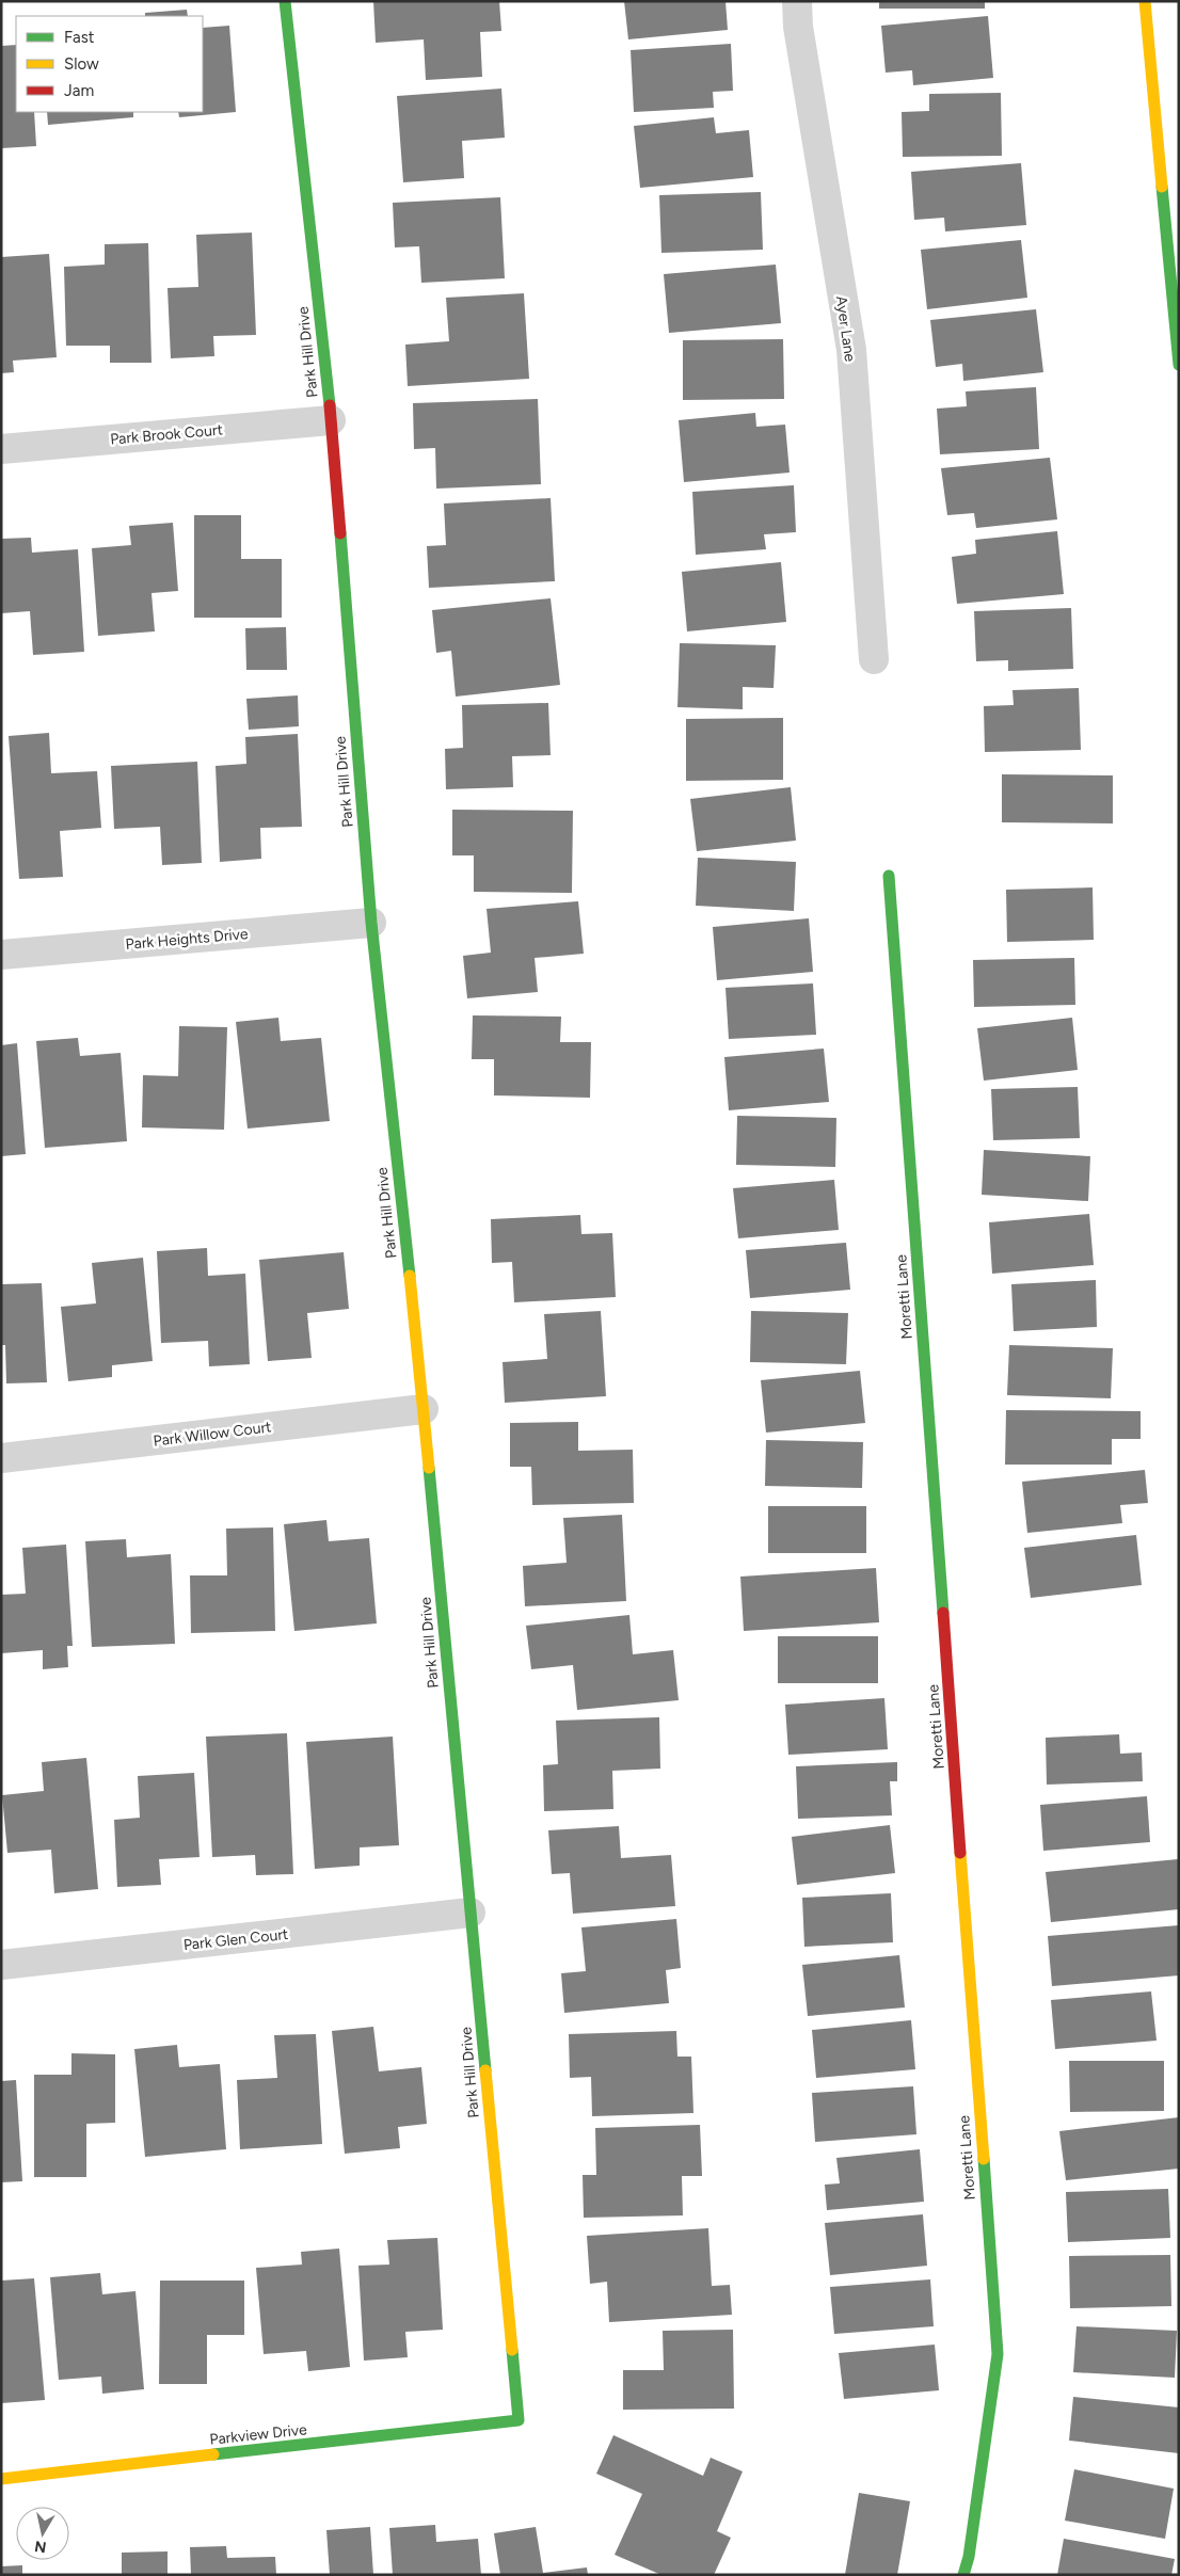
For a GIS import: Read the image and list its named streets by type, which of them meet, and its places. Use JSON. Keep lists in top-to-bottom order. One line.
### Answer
{"streets":{"main road":["Park Hill Drive","Moretti Lane","Parkview Drive"],"street":["Ayer Lane","Park Brook Court","Park Heights Drive","Park Willow Court","Park Glen Court"]},"crossings":[["Park Hill Drive","Park Brook Court"],["Park Hill Drive","Park Heights Drive"],["Park Hill Drive","Park Willow Court"],["Park Hill Drive","Park Glen Court"],["Park Hill Drive","Parkview Drive"]],"legend":["Fast","Slow","Jam"],"north":"bottom"}
